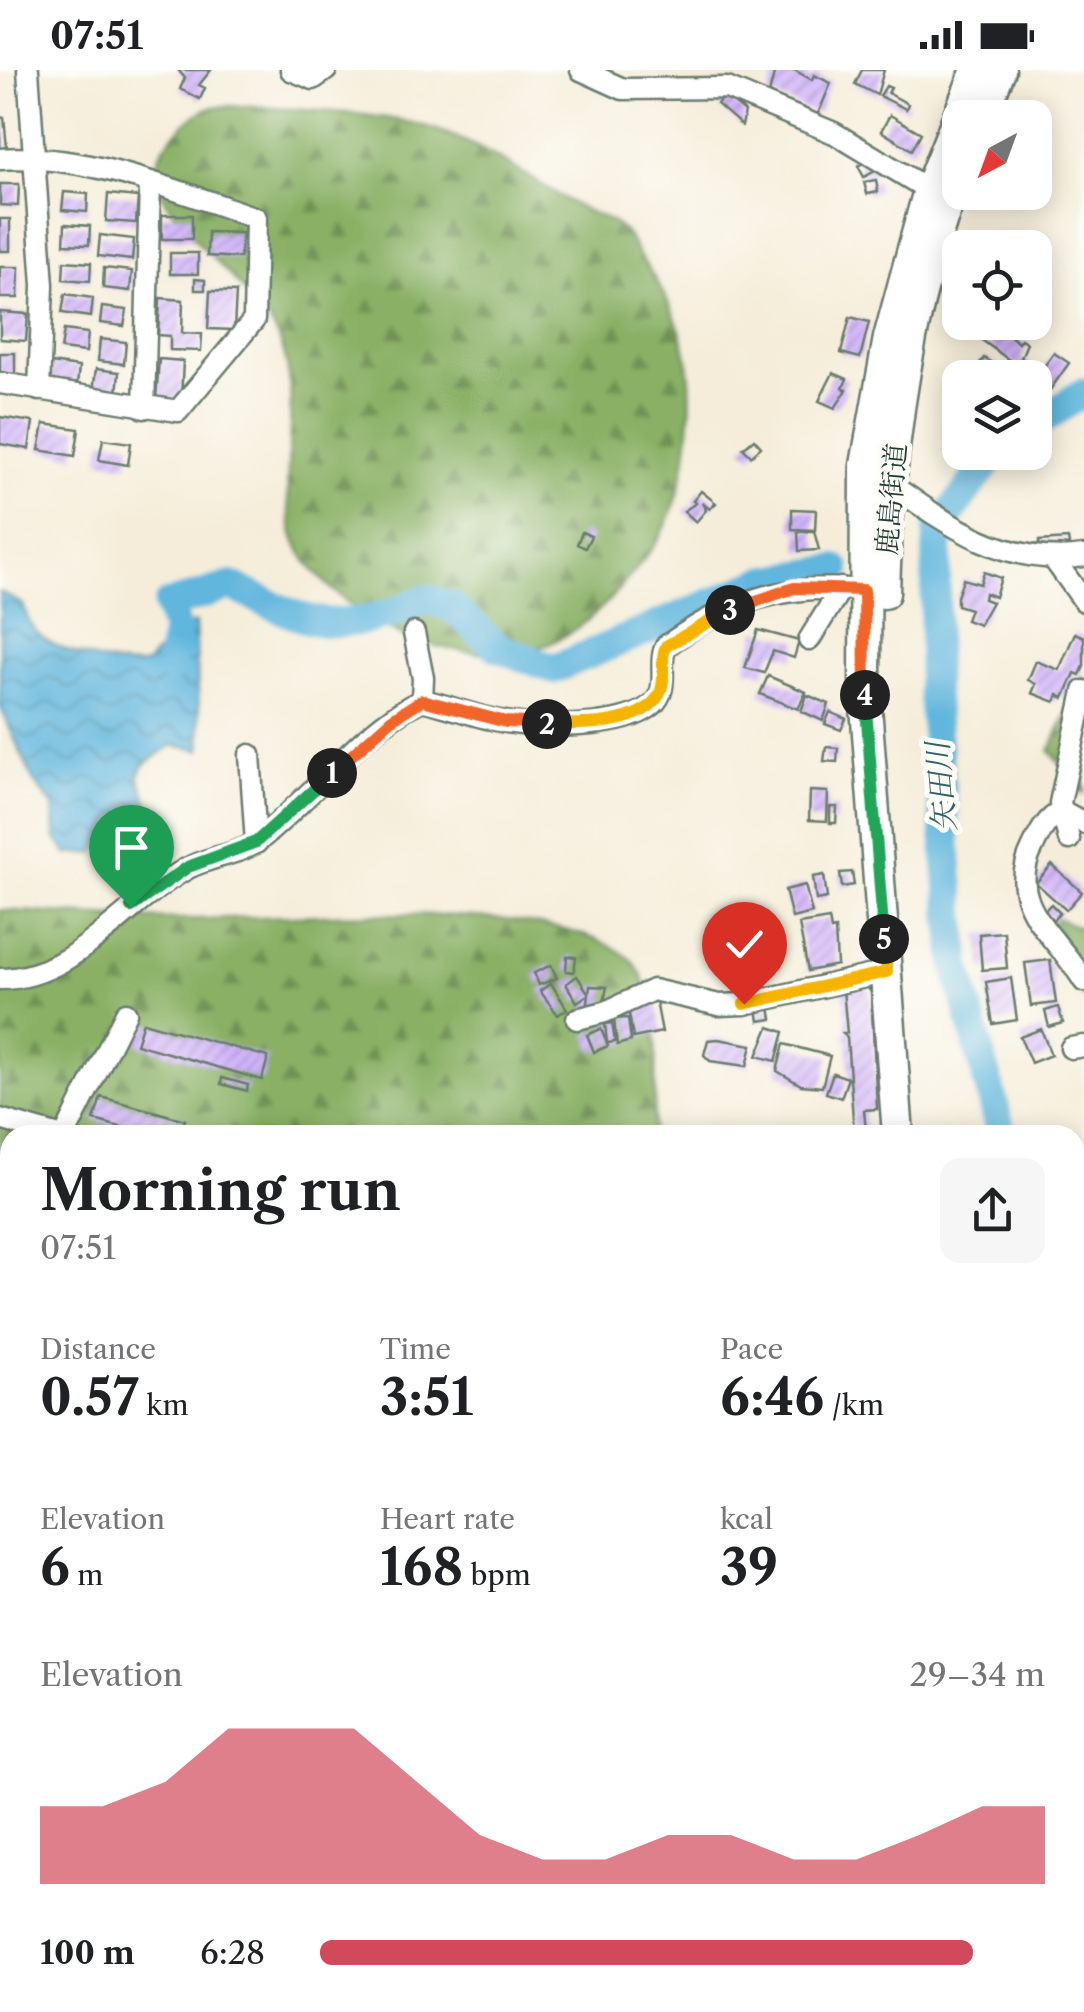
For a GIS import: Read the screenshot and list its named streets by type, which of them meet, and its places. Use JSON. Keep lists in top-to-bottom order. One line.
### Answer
{"streets":{"main road":["鹿島街道"]},"water":["矢田川"],"north":"bottom left","page":{"status":"07:51","pins":["3","4","2","1","5"],"heading":["Morning run","07:51"],"stats":[["Distance","0.57 km"],["Time","3:51"],["Pace","6:46 /km"],["Elevation","6 m"],["Heart rate","168 bpm"],["kcal","39"]],"chart":["Elevation","29–34 m"],"list":[{"name":"100 m","note":"6:28"}]}}
